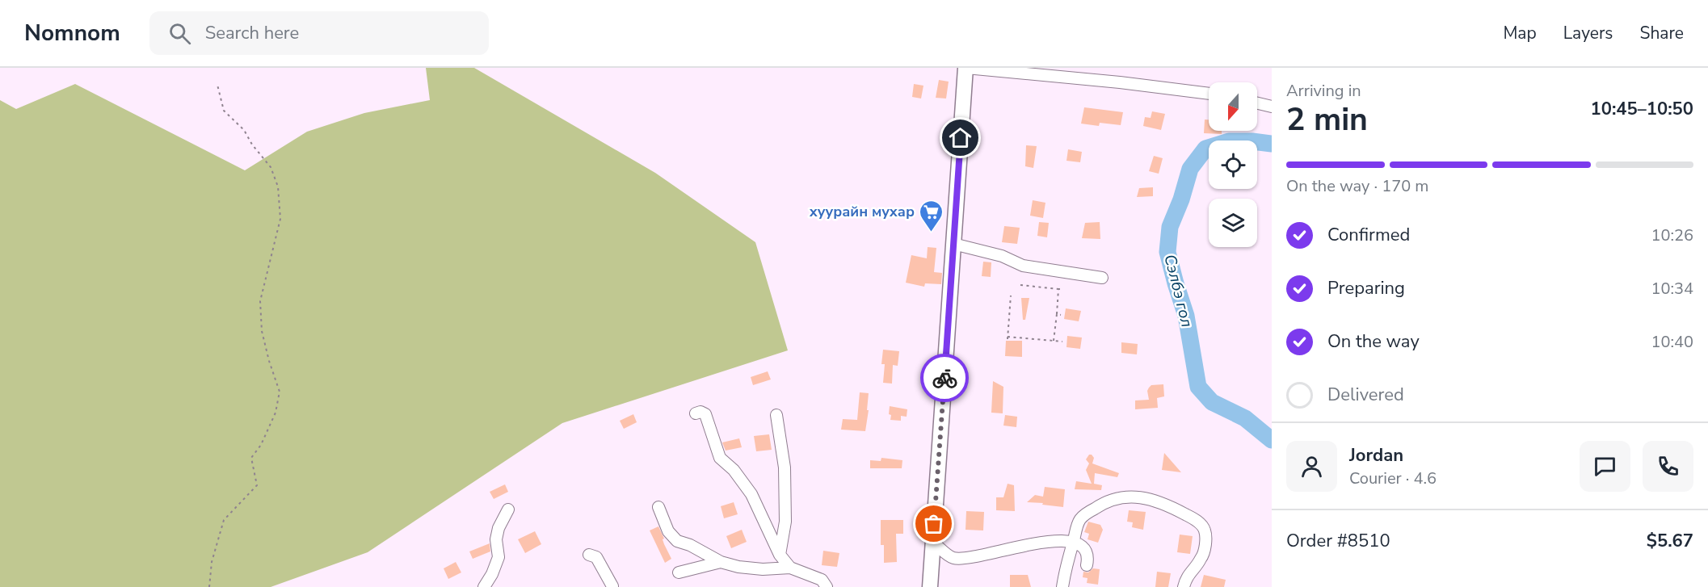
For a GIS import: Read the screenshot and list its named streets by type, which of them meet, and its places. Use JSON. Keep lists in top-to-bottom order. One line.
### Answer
{"water":["Сэлбэ гол"],"places":{"supermarket":["хуурайн мухар"]},"north":"bottom","page":{"header":"Nomnom","search":"Search here","nav":["Map","Layers","Share"],"heading":["2 min","Arriving in","10:45–10:50"],"panel":["Jordan","Courier · 4.6","Order #8510","$5.67"],"bar":"On the way · 170 m","list":[["Confirmed","10:26"],["Preparing","10:34"],["On the way","10:40"],"Delivered"]}}
